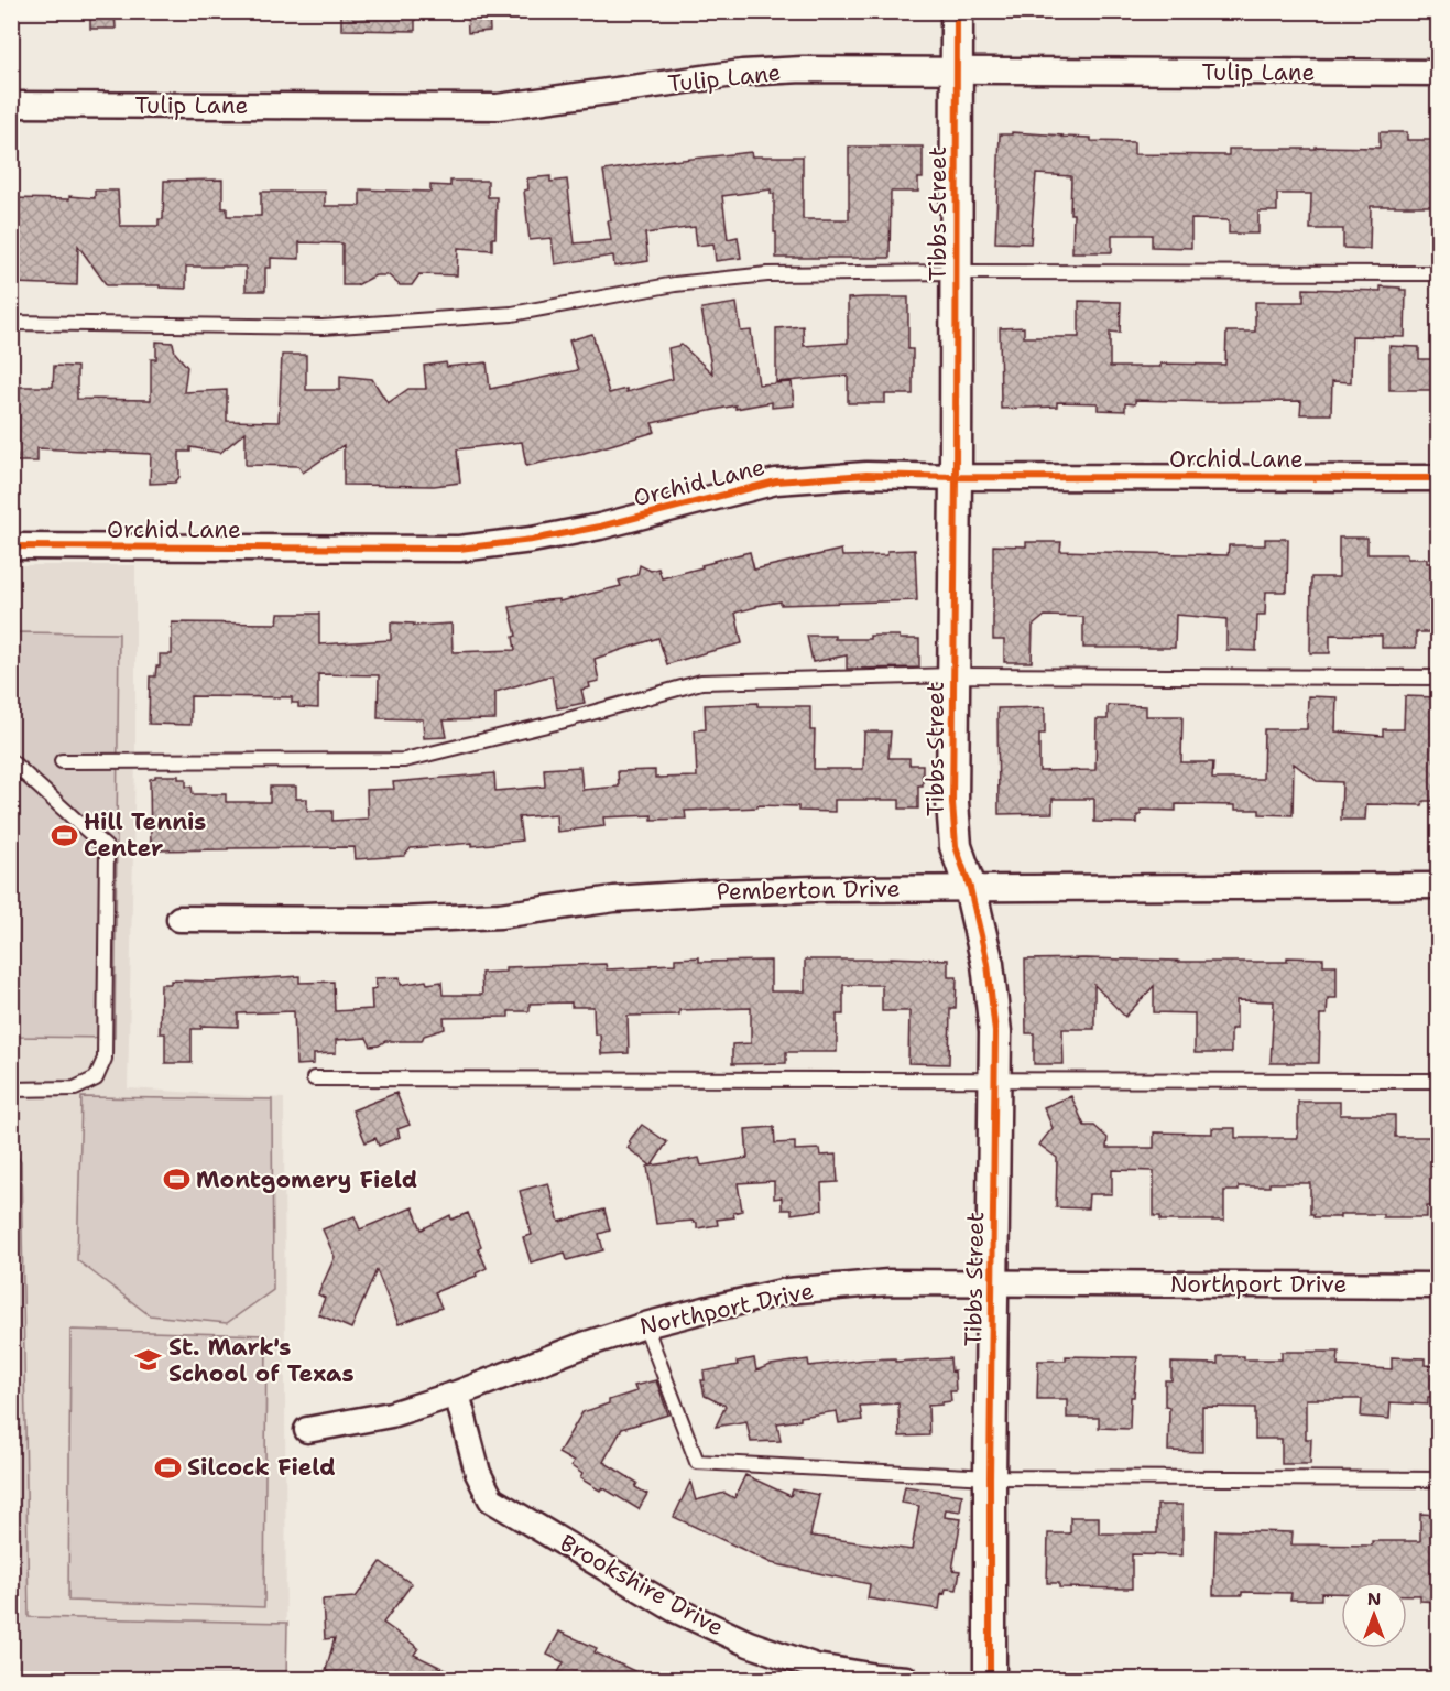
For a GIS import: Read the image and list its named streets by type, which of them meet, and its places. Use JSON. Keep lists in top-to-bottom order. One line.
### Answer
{"streets":{"street":["Tulip Lane","Tibbs Street","Orchid Lane","Pemberton Drive","Northport Drive","Brookshire Drive"]},"crossings":[["Tulip Lane","Tibbs Street"],["Tibbs Street","Orchid Lane"],["Tibbs Street","Pemberton Drive"],["Tibbs Street","Northport Drive"],["Northport Drive","Brookshire Drive"]],"places":{"sports":["Hill Tennis Center","Montgomery Field","Silcock Field"],"school or university":["St. Mark's School of Texas"]},"north":"top"}
